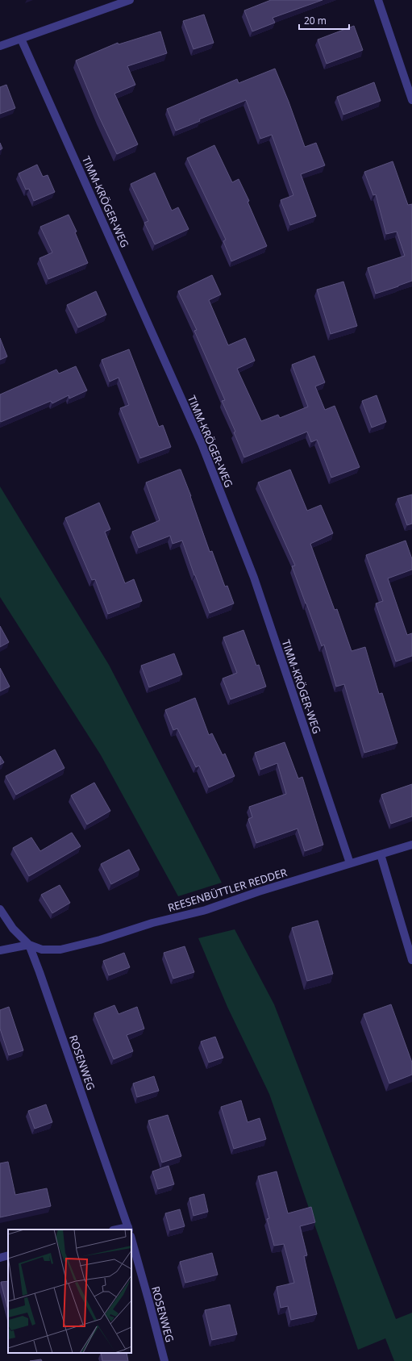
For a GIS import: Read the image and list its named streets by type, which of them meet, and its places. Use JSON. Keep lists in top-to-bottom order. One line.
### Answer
{"streets":{"street":["TIMM-KRÖGER-WEG","REESENBÜTTLER REDDER","ROSENWEG"]},"crossings":[["TIMM-KRÖGER-WEG","REESENBÜTTLER REDDER"],["REESENBÜTTLER REDDER","ROSENWEG"]],"scale_bar":"20 m"}
